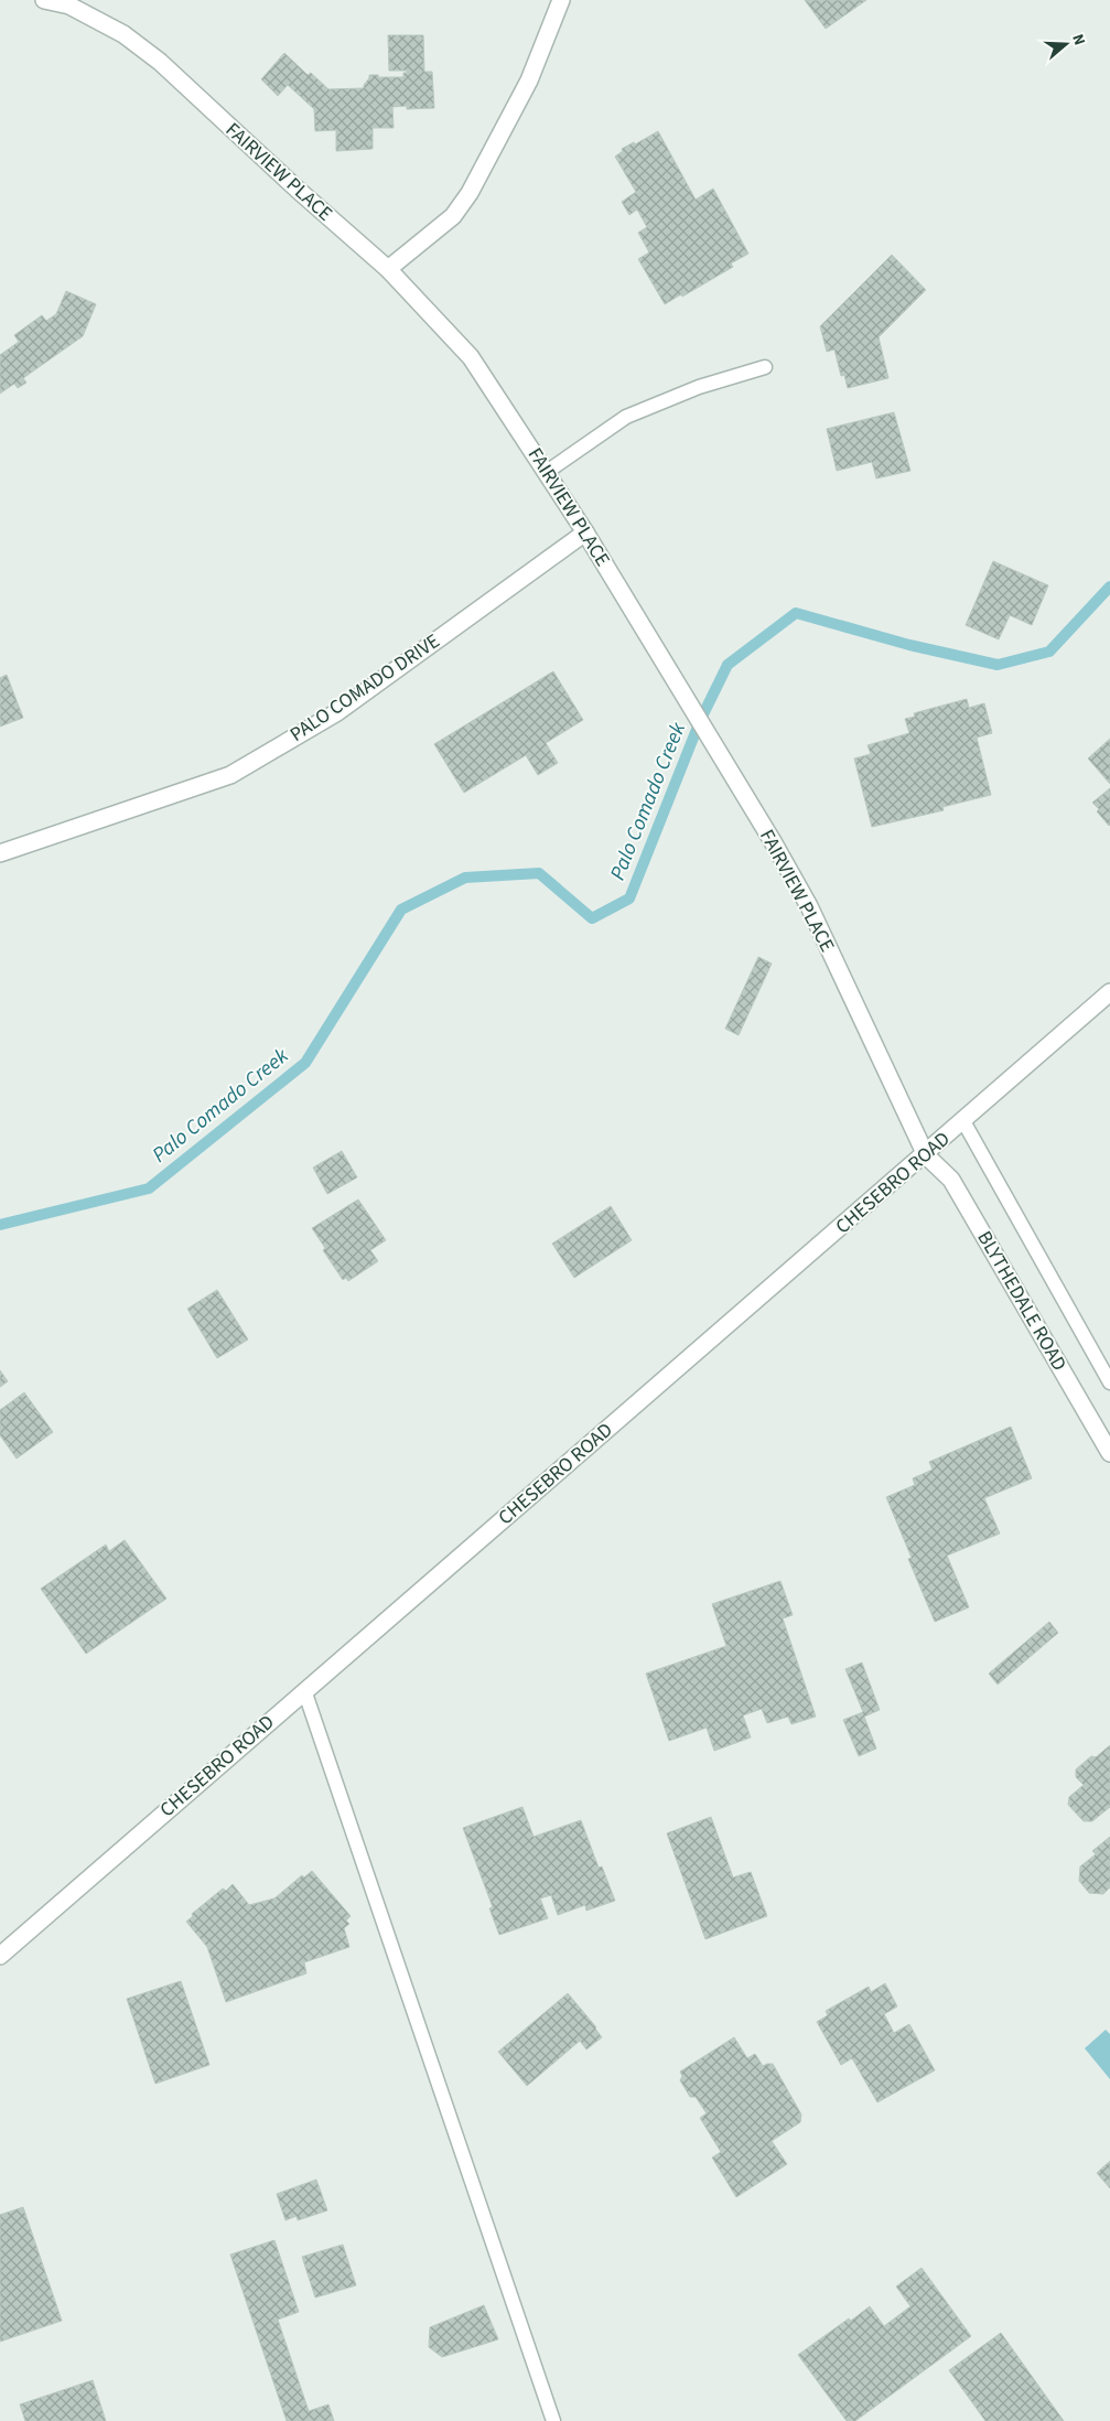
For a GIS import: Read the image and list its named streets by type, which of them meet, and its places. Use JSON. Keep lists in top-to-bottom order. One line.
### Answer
{"streets":{"street":["FAIRVIEW PLACE","PALO COMADO DRIVE","CHESEBRO ROAD","BLYTHEDALE ROAD"]},"crossings":[["FAIRVIEW PLACE","PALO COMADO DRIVE"],["FAIRVIEW PLACE","CHESEBRO ROAD"],["FAIRVIEW PLACE","BLYTHEDALE ROAD"],["CHESEBRO ROAD","BLYTHEDALE ROAD"]],"water":["Palo Comado Creek"],"north":"right"}
